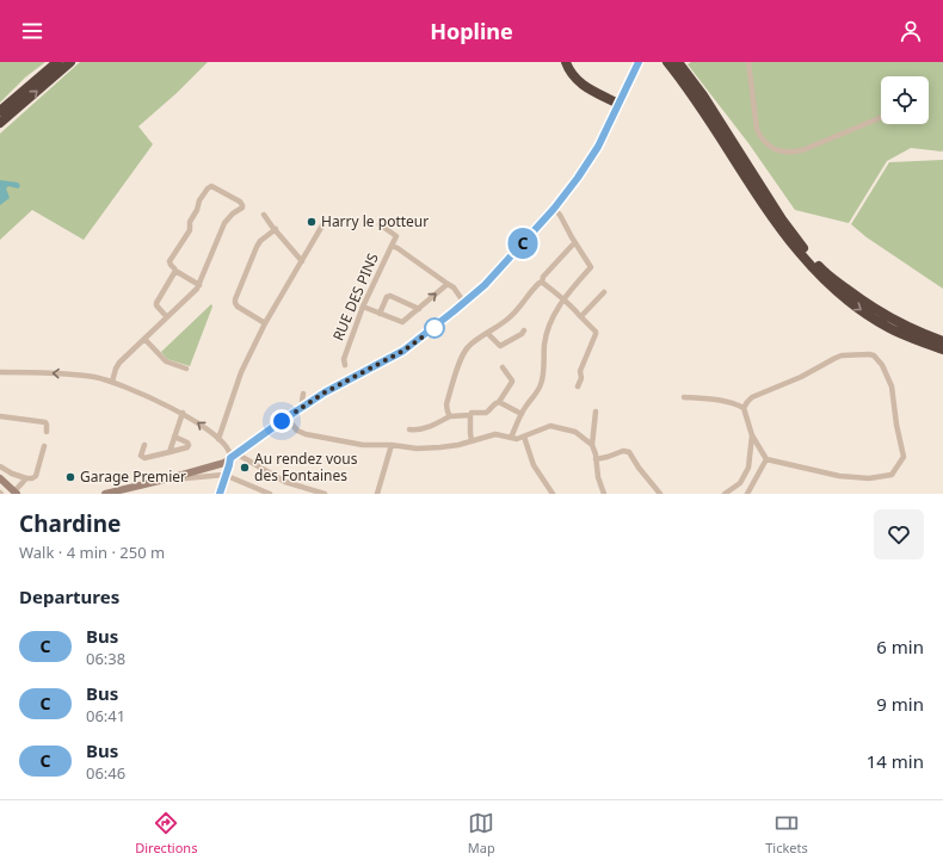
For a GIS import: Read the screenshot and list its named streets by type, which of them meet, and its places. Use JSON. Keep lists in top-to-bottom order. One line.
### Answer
{"streets":{"street":["RUE DES PINS"]},"places":["Harry le potteur","Au rendez vous des Fontaines","Garage Premier"],"lines":["bus line C"],"page":{"header":"Hopline","on_map":"C","heading":[["Chardine","Walk · 4 min · 250 m"],"Departures"],"list":[{"mark":"C","name":"Bus","note":"06:38","value":"6 min"},{"mark":"C","name":"Bus","note":"06:41","value":"9 min"},{"mark":"C","name":"Bus","note":"06:46","value":"14 min"}],"tabs":["Directions","Map","Tickets"]}}
